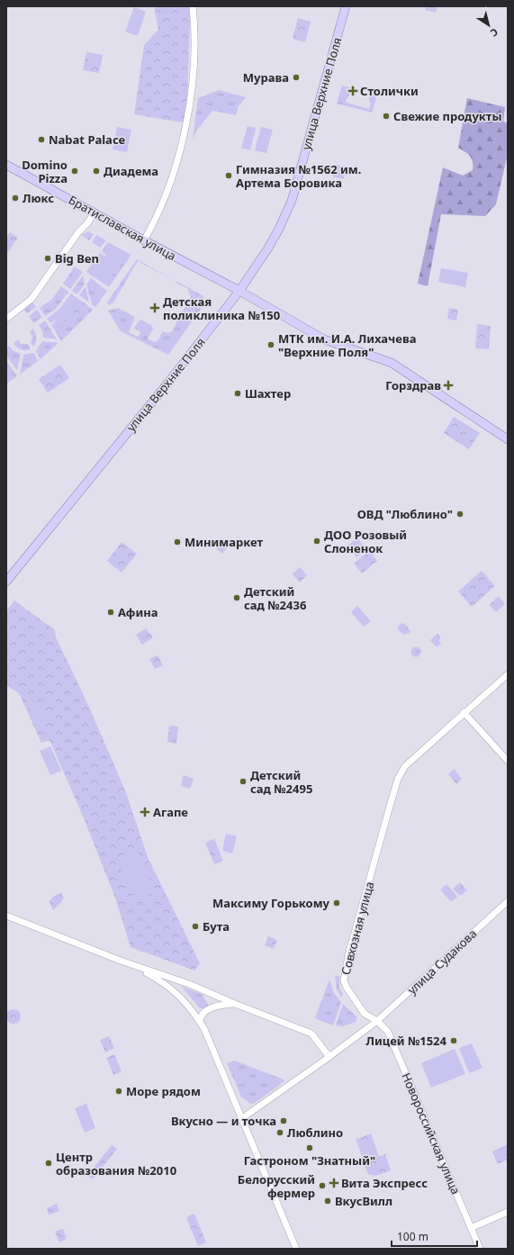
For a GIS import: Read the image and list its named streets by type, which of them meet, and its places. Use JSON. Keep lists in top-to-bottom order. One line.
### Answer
{"streets":{"main road":["улица Верхние Поля","Братиславская улица"],"street":["Совхозная улица","улица Судакова","Новороссийская улица"]},"crossings":[["улица Верхние Поля","Братиславская улица"],["Совхозная улица","улица Судакова"],["Совхозная улица","Новороссийская улица"],["улица Судакова","Новороссийская улица"]],"places":{"other":["Мурава","Свежие продукты","Nabat Palace","Domino Pizza","Диадема","Гимназия №1562 им. Артема Боровика","Люкс","Big Ben","МТК им. И.А. Лихачева \"Верхние Поля\"","Шахтер","ОВД \"Люблино\"","ДОО Розовый Слоненок","Минимаркет","Детский сад №2436","Афина","Детский сад №2495","Максиму Горькому","Бута","Лицей №1524","Море рядом","Вкусно — и точка","Люблино","Гастроном \"Знатный\"","Центр образования №2010","Белорусский фермер","ВкусВилл"],"health":["Столички","Детская поликлиника №150","Горздрав","Агапе","Вита Экспресс"]},"scale_bar":"100 m","north":"bottom right"}
